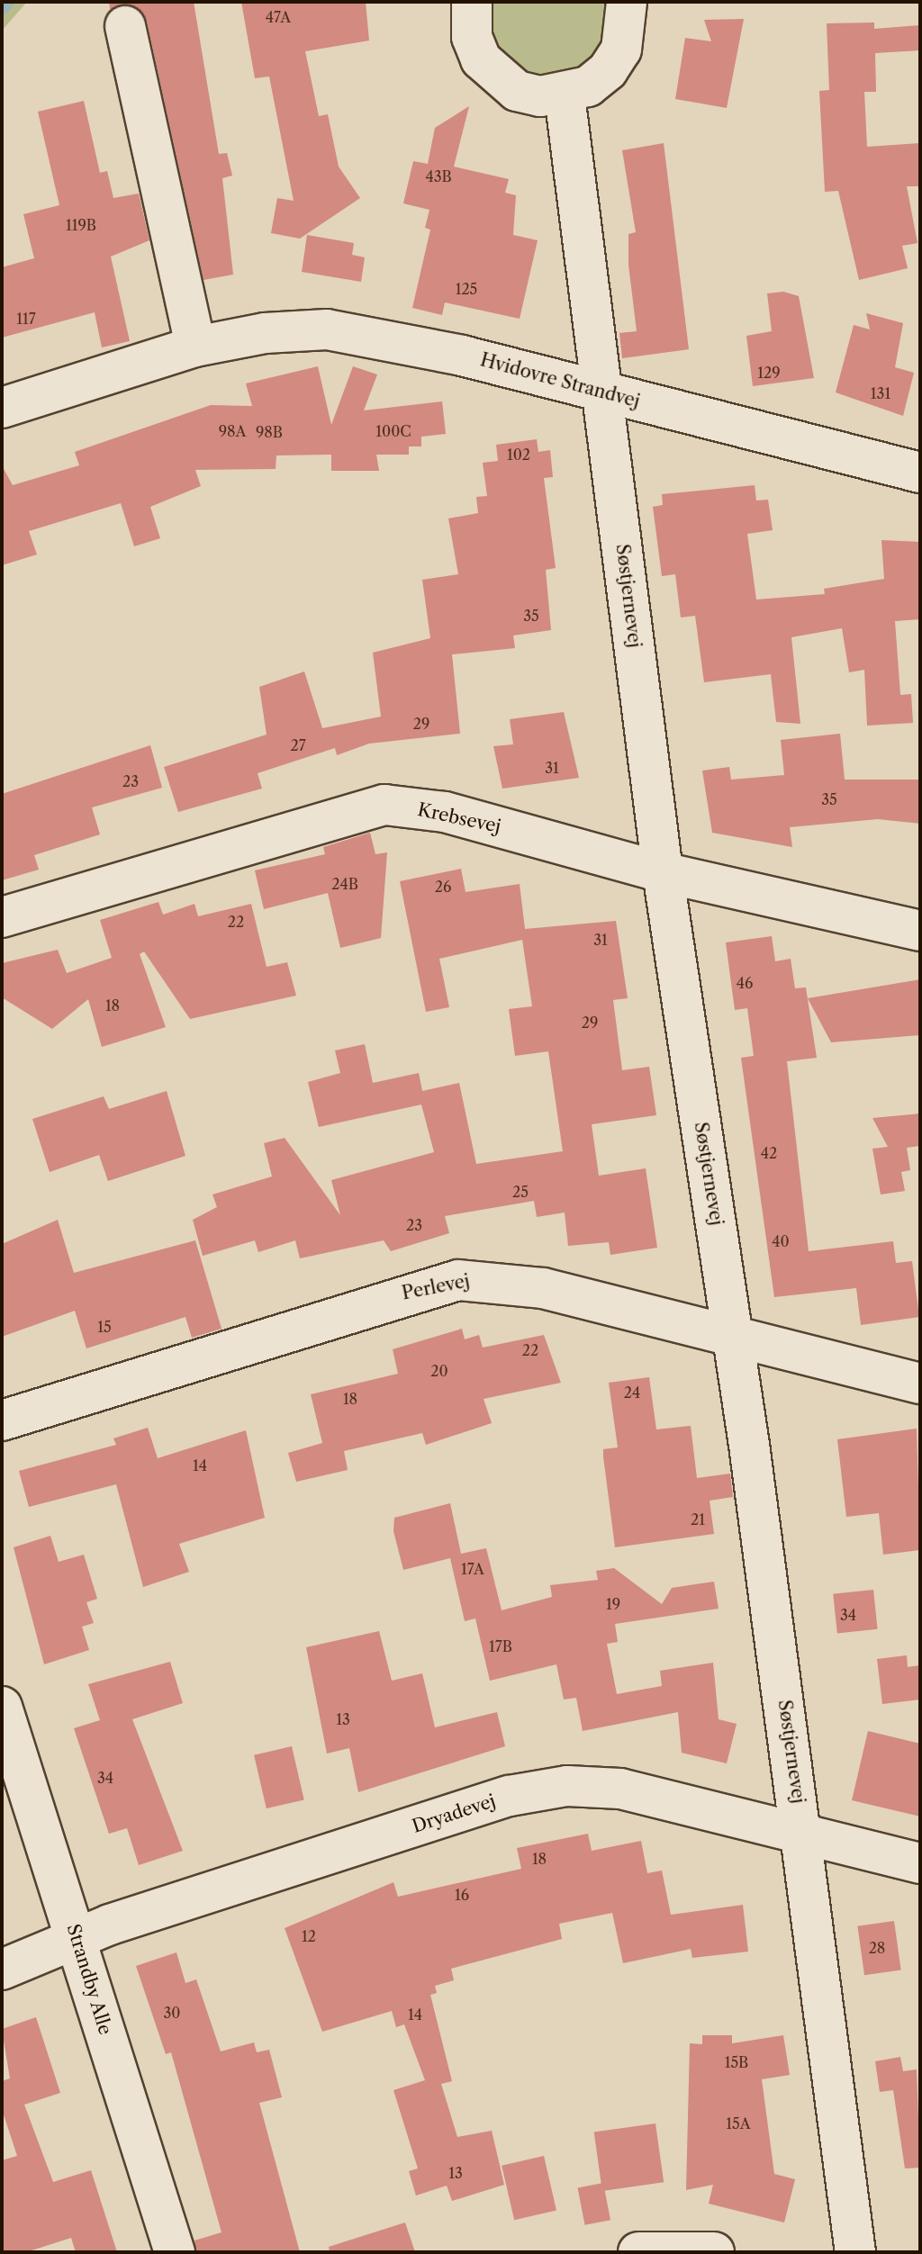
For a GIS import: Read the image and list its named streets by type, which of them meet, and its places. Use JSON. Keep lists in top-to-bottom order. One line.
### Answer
{"streets":{"street":["Hvidovre Strandvej","Søstjernevej","Krebsevej","Perlevej","Dryadevej","Strandby Alle"]},"crossings":[["Hvidovre Strandvej","Søstjernevej"],["Søstjernevej","Krebsevej"],["Søstjernevej","Perlevej"],["Søstjernevej","Dryadevej"],["Dryadevej","Strandby Alle"]],"house_numbers":["47A","43B","119B","125","117","129","131","98A","100C","98B","102","35","29","27","31","23","35","24B","26","22","31","46","18","29","42","25","23","40","15","22","20","24","18","14","21","17A","19","34","17B","13","34","18","16","12","28","30","14","15B","15A","13"]}
